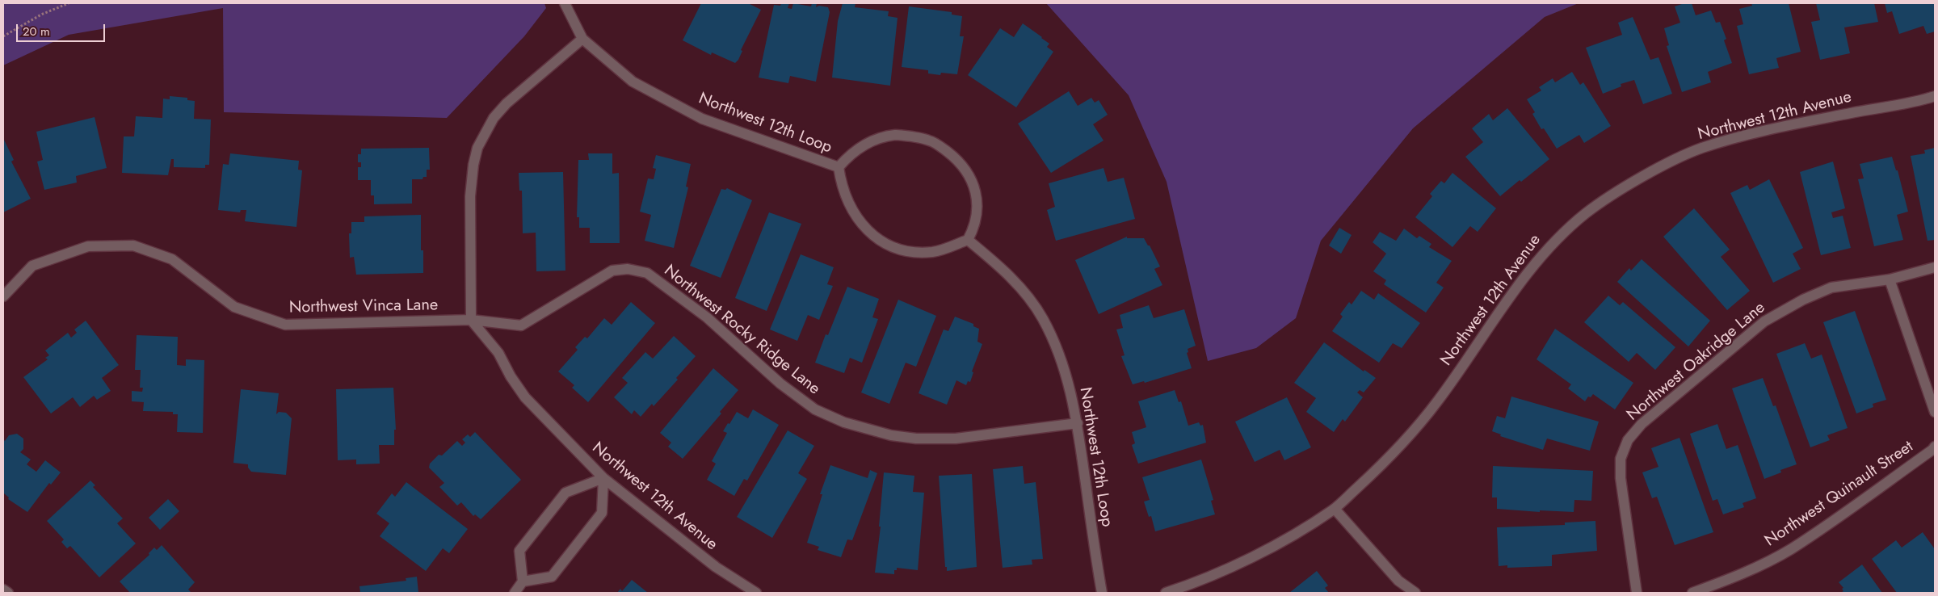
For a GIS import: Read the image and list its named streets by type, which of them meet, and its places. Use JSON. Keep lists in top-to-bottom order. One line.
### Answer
{"streets":{"street":["Northwest 12th Avenue","Northwest 12th Loop","Northwest Vinca Lane","Northwest Rocky Ridge Lane","Northwest Oakridge Lane","Northwest Quinault Street"]},"crossings":[["Northwest 12th Avenue","Northwest Vinca Lane"],["Northwest 12th Avenue","Northwest Rocky Ridge Lane"],["Northwest 12th Loop","Northwest Rocky Ridge Lane"],["Northwest Vinca Lane","Northwest Rocky Ridge Lane"]],"scale_bar":"20 m"}
